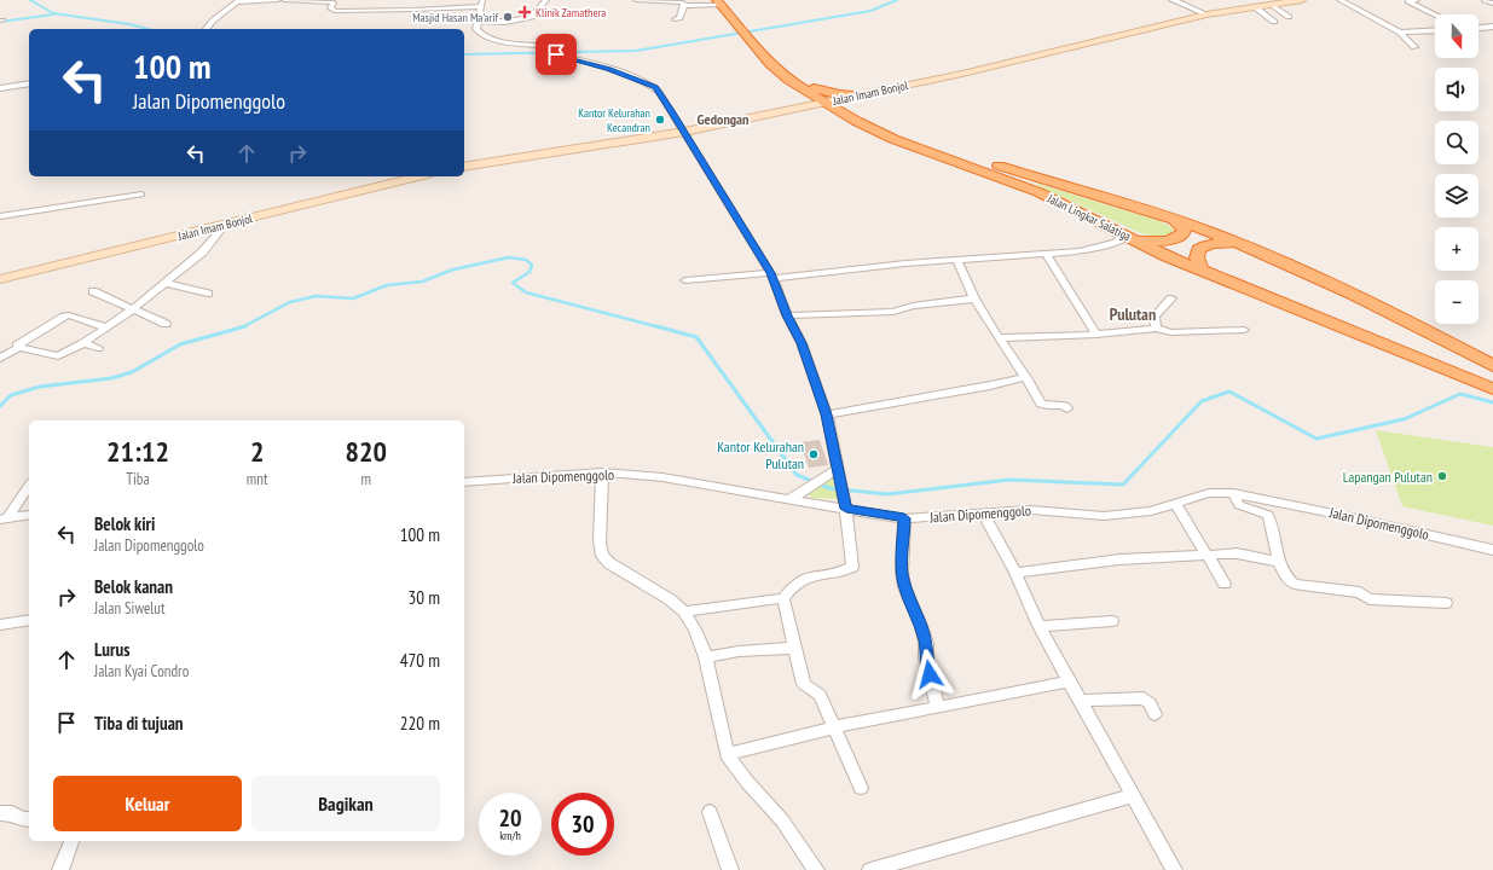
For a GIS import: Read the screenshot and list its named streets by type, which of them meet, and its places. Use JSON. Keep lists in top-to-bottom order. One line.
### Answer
{"streets":{"highway":["Jalan Lingkar Salatiga"],"main road":["Jalan Imam Bonjol"],"street":["Jalan Dipomenggolo"]},"crossings":[["Jalan Imam Bonjol","Jalan Lingkar Salatiga"]],"districts":["Gedongan","Pulutan"],"places":{"health":["Klinik Zamathera"],"other":["Masjid Hasan Ma'arif","Kantor Kelurahan Kecandran","Kantor Kelurahan Pulutan","Lapangan Pulutan"]},"north":"bottom","page":{"map_buttons":["+","−"],"turn":["100 m","Jalan Dipomenggolo"],"eta":["21:12","Tiba","2","mnt","820","m"],"list":[{"name":"Belok kiri","note":"Jalan Dipomenggolo","value":"100 m"},{"name":"Belok kanan","note":"Jalan Siwelut","value":"30 m"},{"name":"Lurus","note":"Jalan Kyai Condro","value":"470 m"},{"name":"Tiba di tujuan","value":"220 m"}],"buttons":["Keluar","Bagikan"],"speed":"20 km/h","limit":"30"}}
